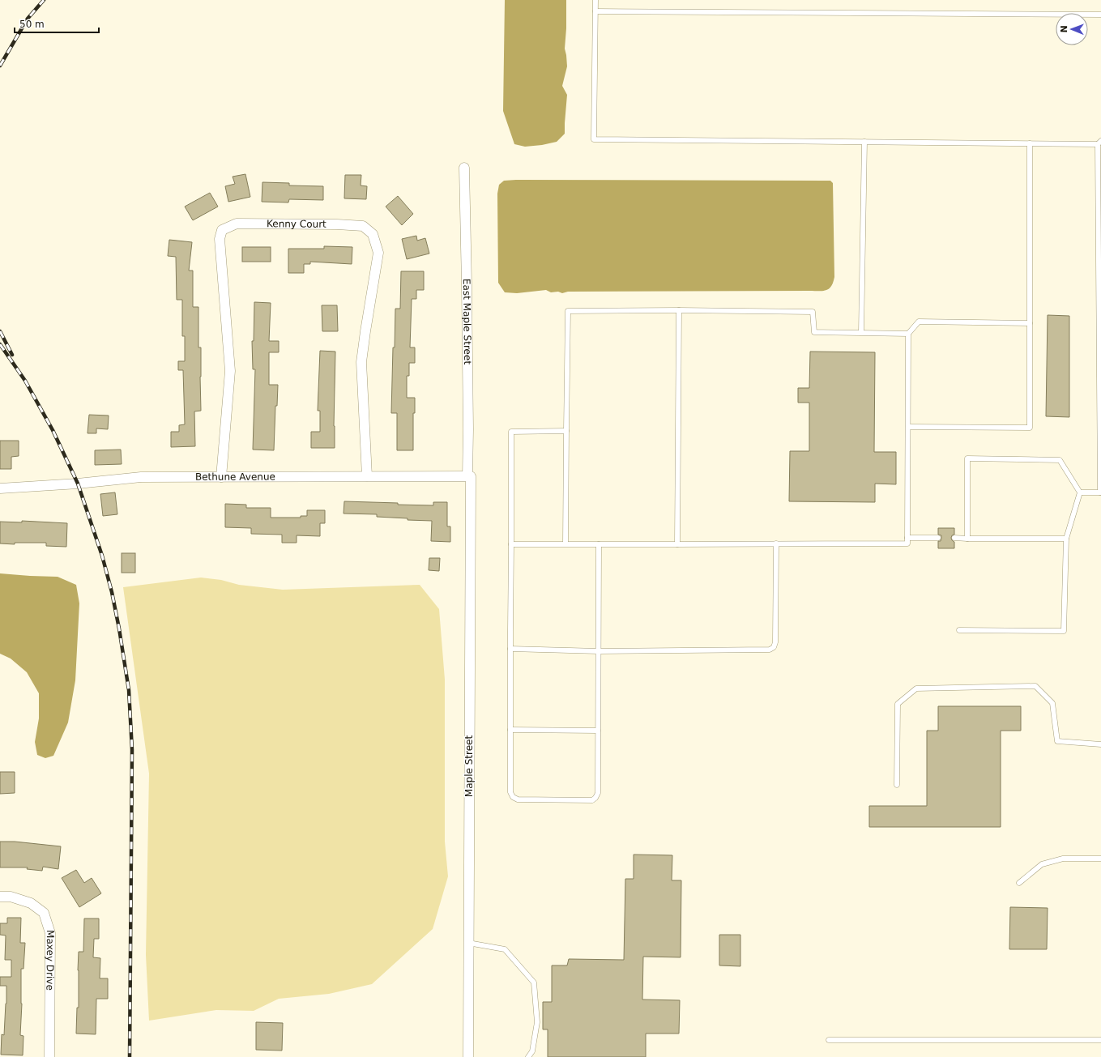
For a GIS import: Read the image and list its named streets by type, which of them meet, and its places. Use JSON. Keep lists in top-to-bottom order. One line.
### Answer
{"streets":{"street":["Kenny Court","East Maple Street","Bethune Avenue","Maple Street","Maxey Drive"]},"crossings":[["Kenny Court","Bethune Avenue"],["East Maple Street","Bethune Avenue"],["East Maple Street","Maple Street"],["Bethune Avenue","Maple Street"]],"scale_bar":"50 m","north":"left"}
